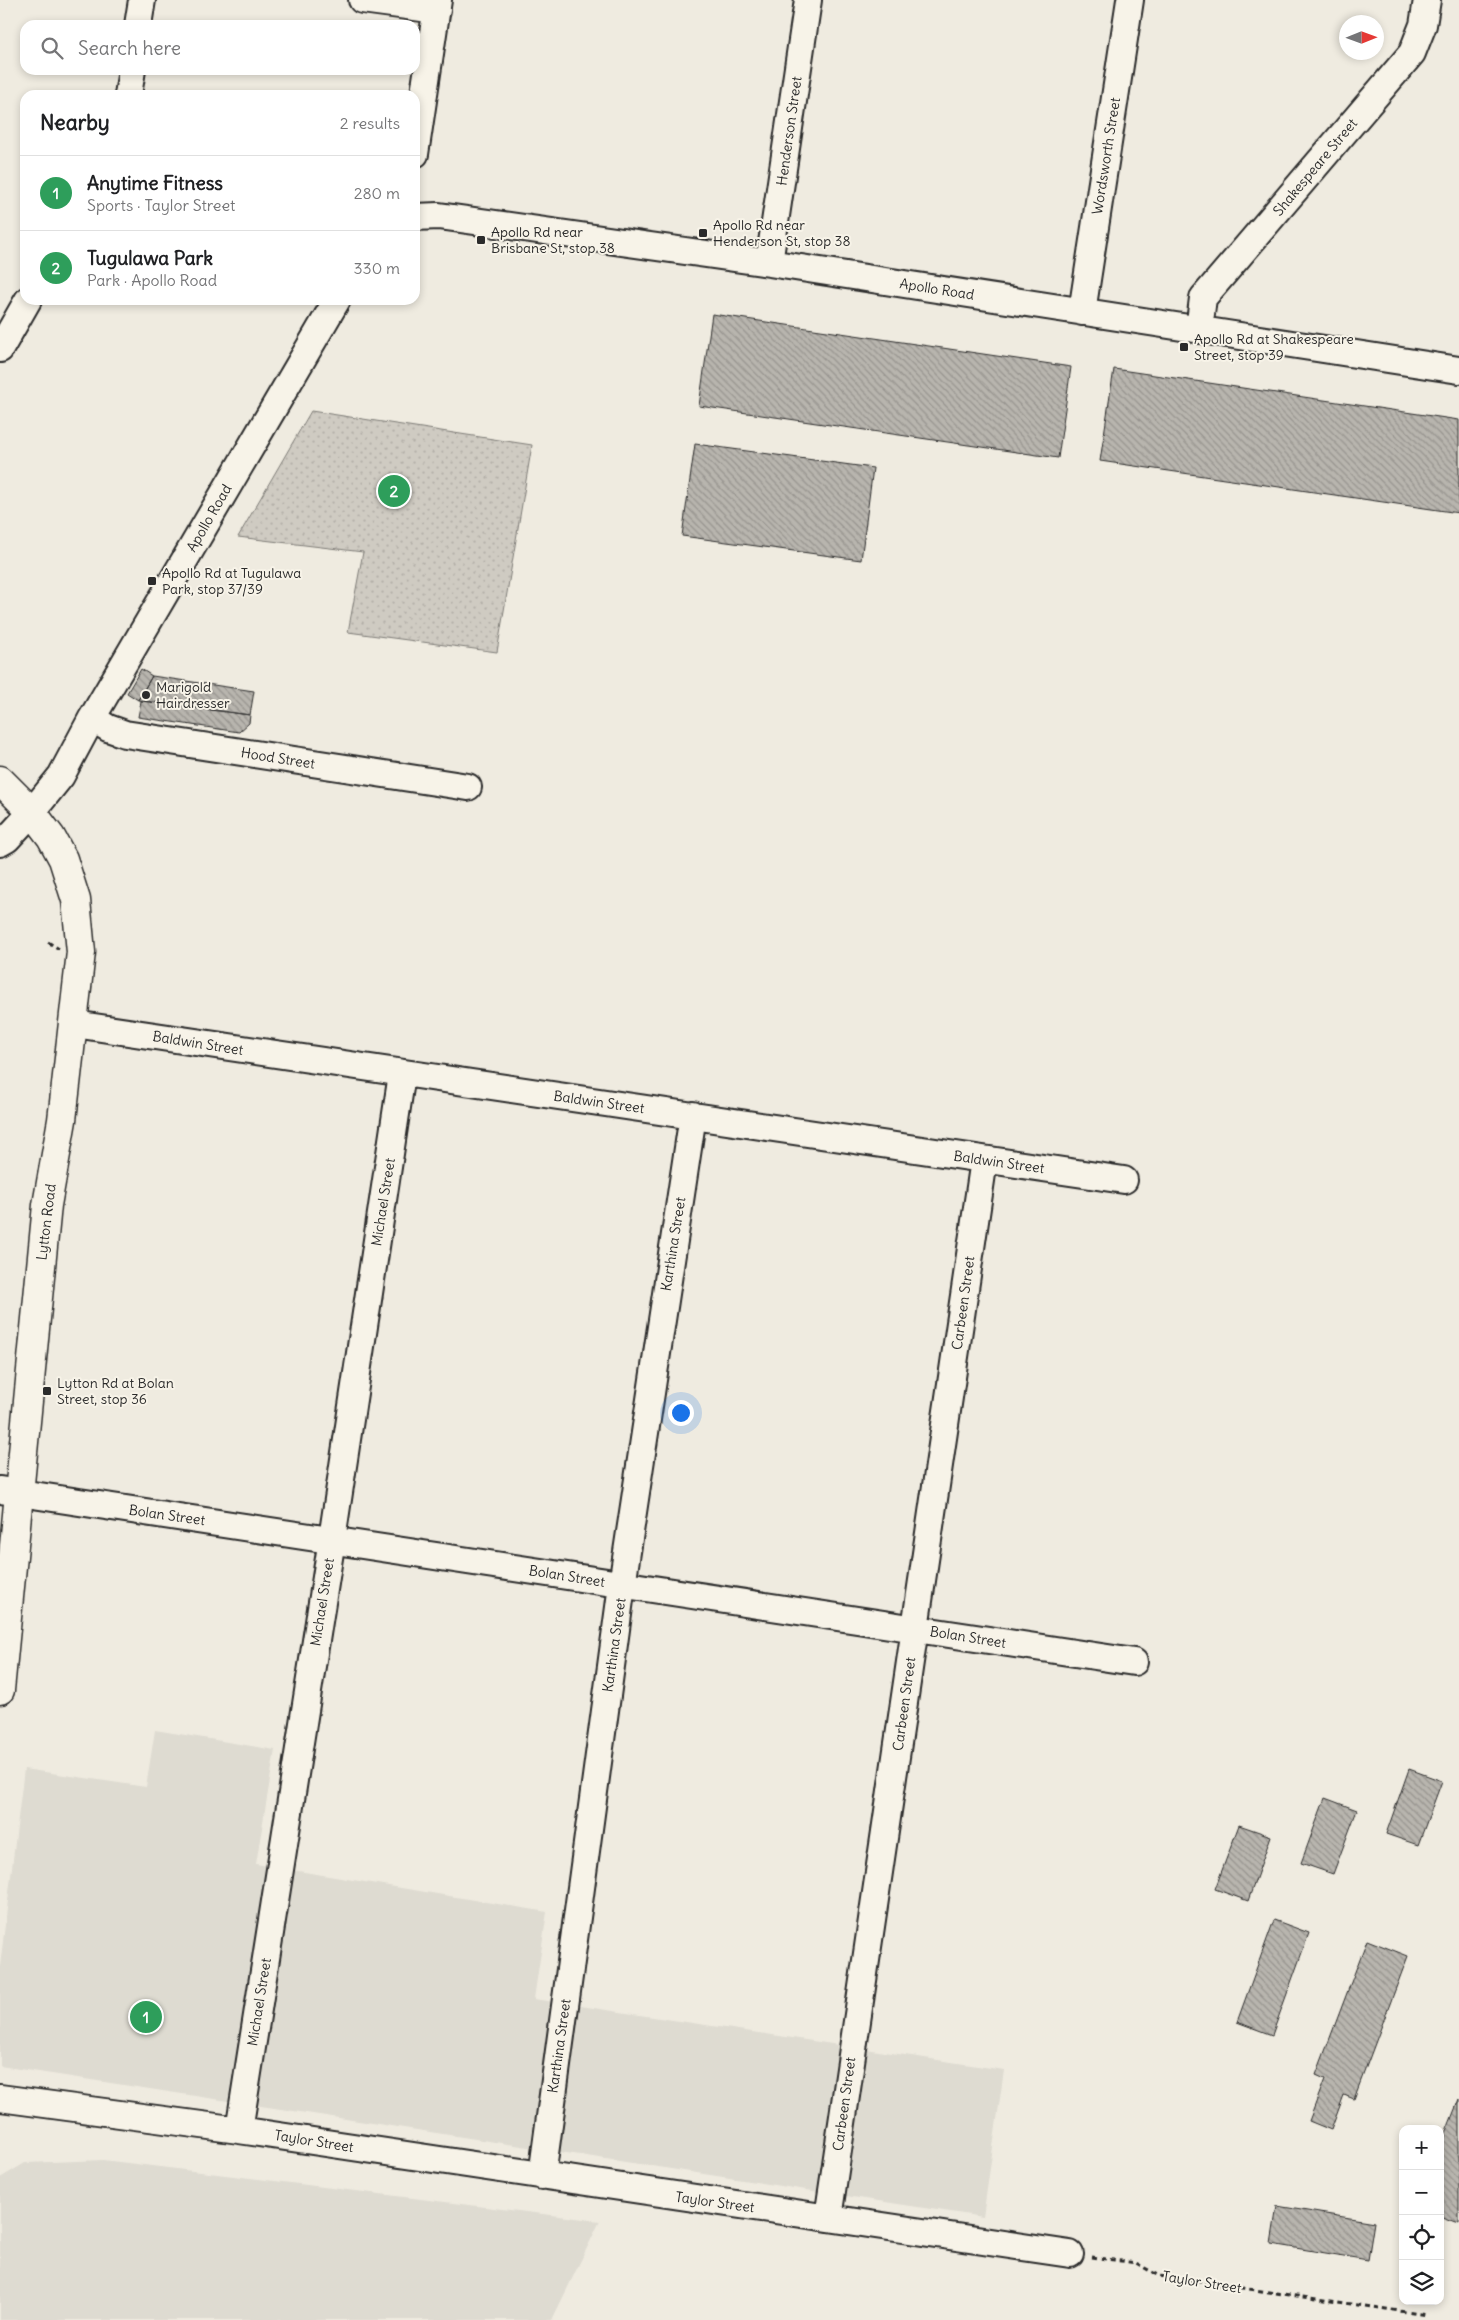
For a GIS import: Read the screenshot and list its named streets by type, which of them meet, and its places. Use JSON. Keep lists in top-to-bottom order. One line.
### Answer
{"streets":{"main road":["Lytton Road"],"street":["Henderson Street","Wordsworth Street","Shakespeare Street","Apollo Road","Hood Street","Baldwin Street","Michael Street","Karthina Street","Carbeen Street","Bolan Street","Taylor Street"]},"crossings":[["Henderson Street","Apollo Road"],["Wordsworth Street","Apollo Road"],["Shakespeare Street","Apollo Road"],["Apollo Road","Hood Street"],["Apollo Road","Lytton Road"],["Baldwin Street","Michael Street"],["Baldwin Street","Lytton Road"],["Baldwin Street","Karthina Street"],["Baldwin Street","Carbeen Street"],["Michael Street","Bolan Street"],["Michael Street","Taylor Street"],["Lytton Road","Bolan Street"],["Karthina Street","Bolan Street"],["Karthina Street","Taylor Street"],["Carbeen Street","Bolan Street"],["Carbeen Street","Taylor Street"]],"places":{"transit":["Apollo Rd near Henderson St, stop 38","Apollo Rd near Brisbane St, stop 38","Apollo Rd at Shakespeare Street, stop 39","Apollo Rd at Tugulawa Park, stop 37/39","Lytton Rd at Bolan Street, stop 36"],"other":["Marigold Hairdresser"]},"north":"right","page":{"search":"Search here","heading":["Nearby","2 results"],"list":[{"mark":"1","name":"Anytime Fitness","note":"Sports · Taylor Street","value":"280 m"},{"mark":"2","name":"Tugulawa Park","note":"Park · Apollo Road","value":"330 m"}],"pins":["2","1"],"map_buttons":["+","−"]}}
